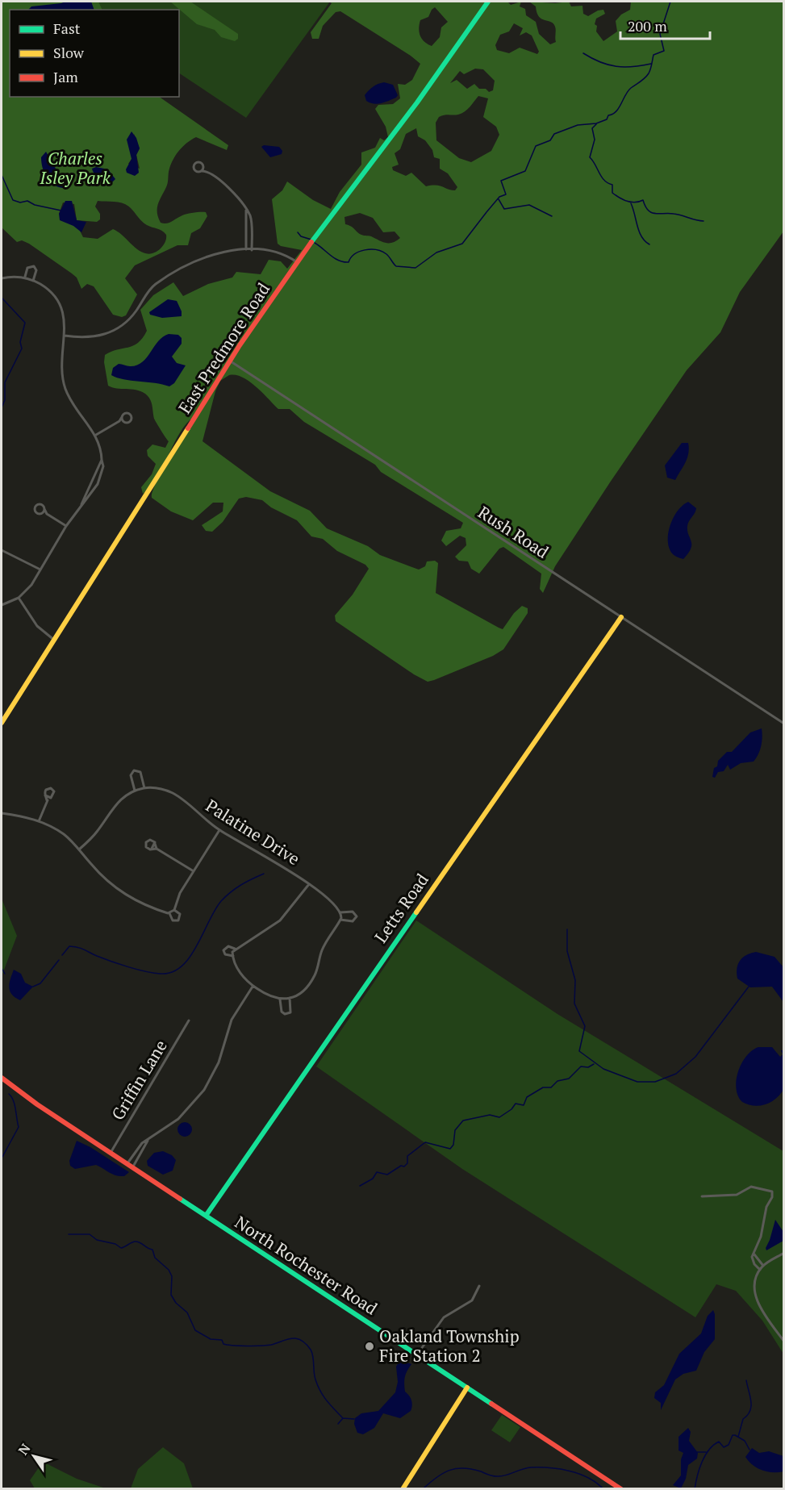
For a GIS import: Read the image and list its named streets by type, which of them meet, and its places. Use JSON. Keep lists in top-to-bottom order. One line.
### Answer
{"streets":{"street":["East Predmore Road","Rush Road","Palatine Drive","Letts Road","Griffin Lane","North Rochester Road"]},"crossings":[["East Predmore Road","Rush Road"],["Rush Road","Letts Road"],["Letts Road","North Rochester Road"],["Griffin Lane","North Rochester Road"]],"parks":["Charles Isley Park"],"places":["Oakland Township Fire Station 2"],"legend":["Fast","Slow","Jam"],"scale_bar":"200 m","north":"top left"}
